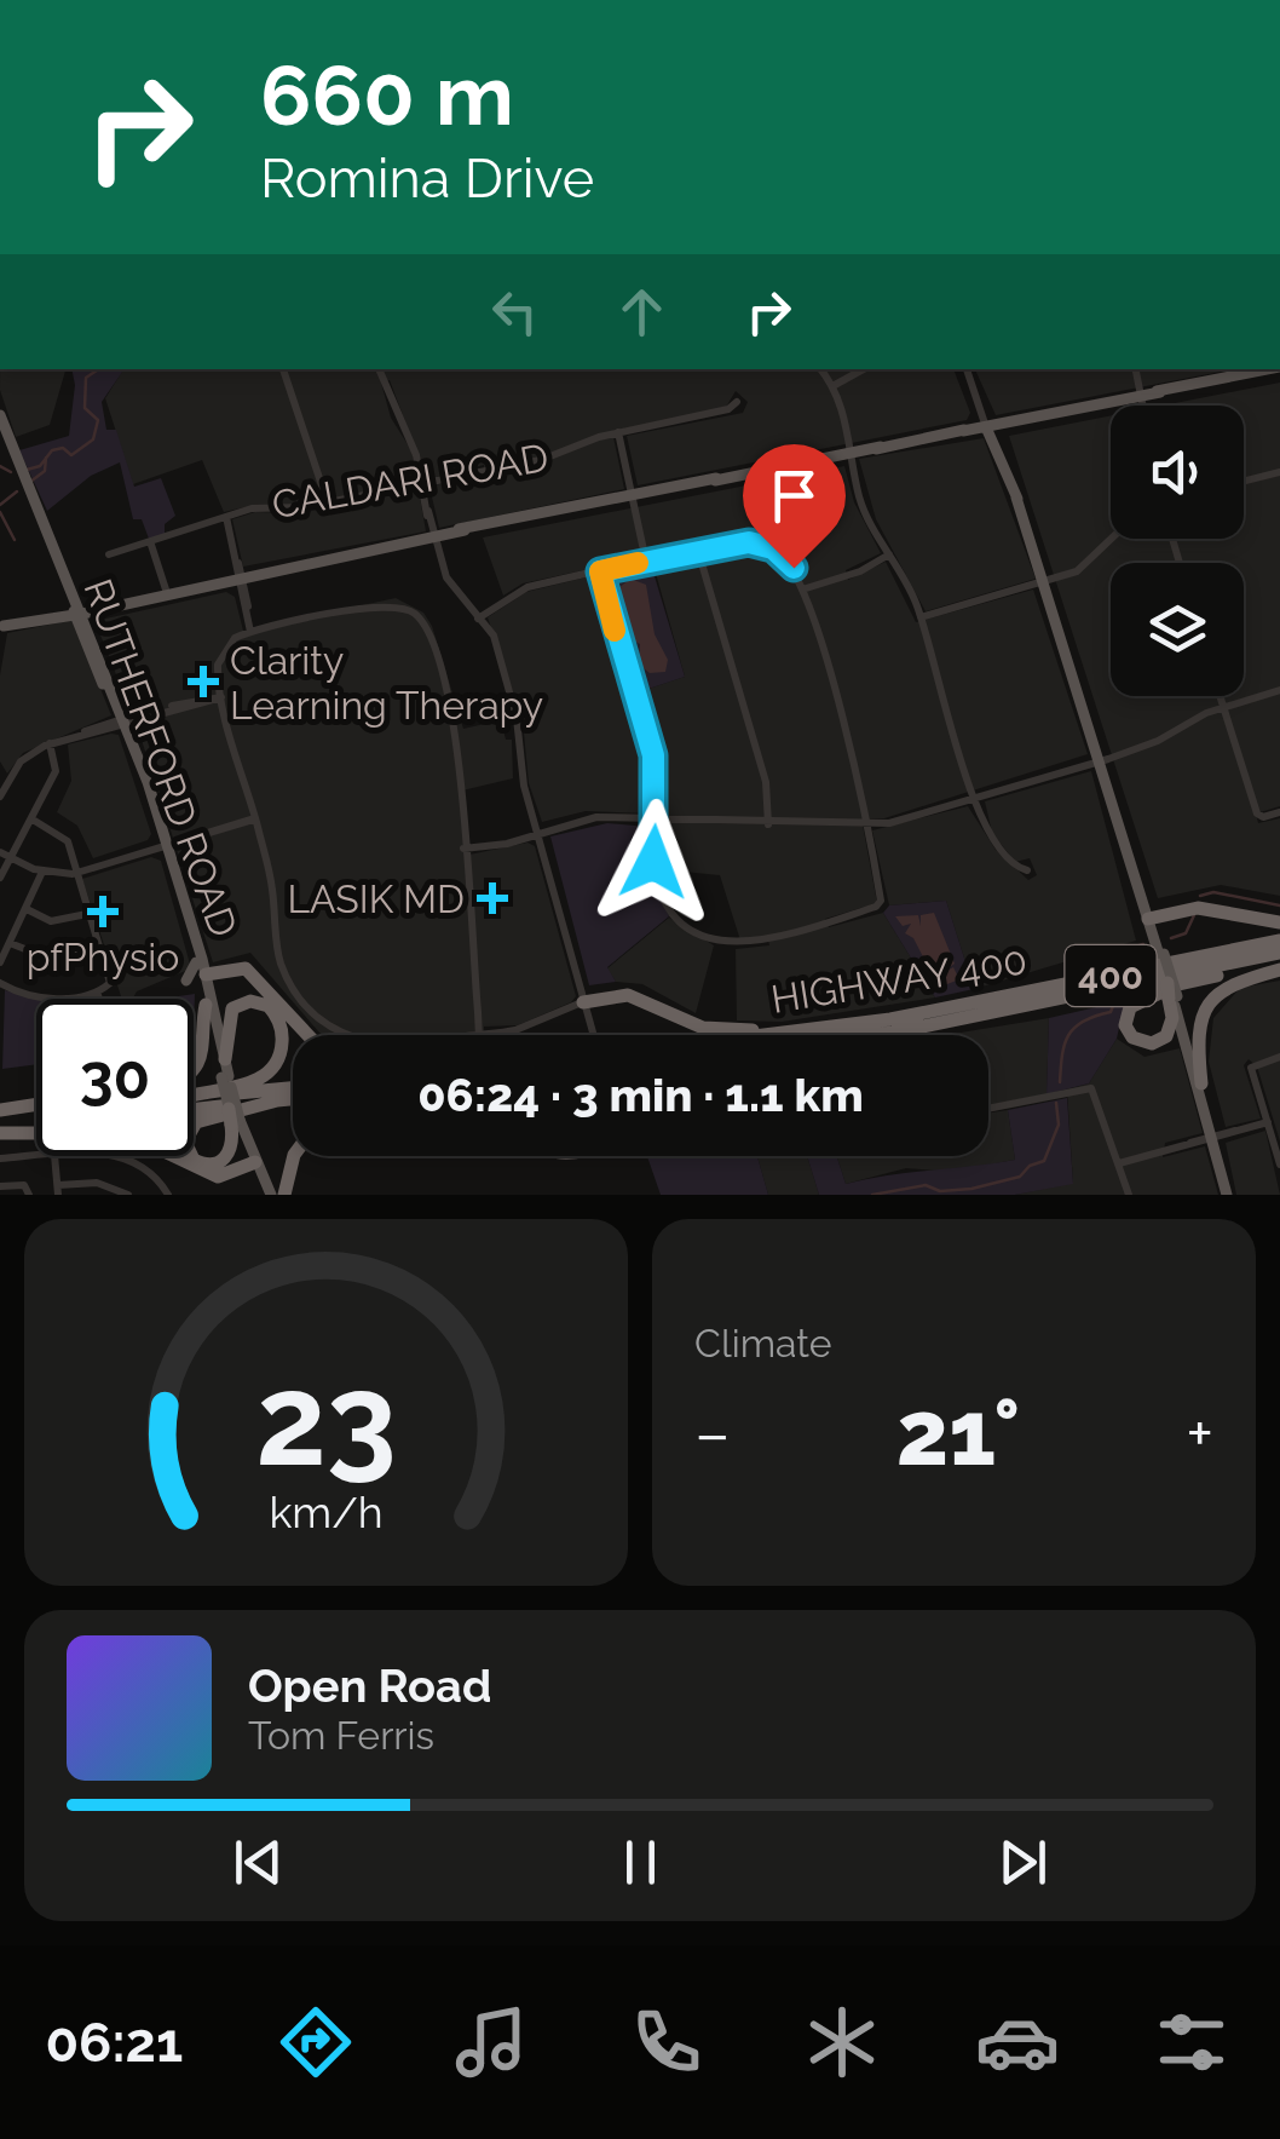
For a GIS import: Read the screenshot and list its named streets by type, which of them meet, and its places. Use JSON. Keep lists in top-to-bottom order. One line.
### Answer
{"streets":{"highway":["400","HIGHWAY 400"],"main road":["RUTHERFORD ROAD"],"street":["CALDARI ROAD"]},"places":{"health":["Clarity Learning Therapy","LASIK MD","pfPhysio"]},"page":{"turn":["660 m","Romina Drive"],"limit":"30","trip":"06:24 · 3 min · 1.1 km","tile":"Climate","heat":["−","21°","+"],"song":["Open Road","Tom Ferris"],"tabs":"06:21","gauge":["23","km/h"]}}
